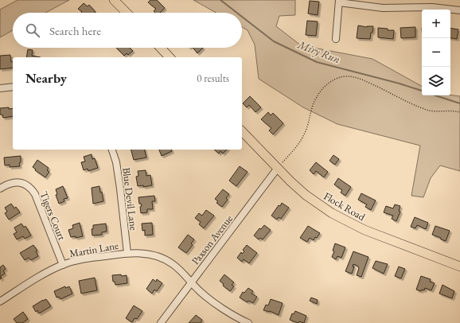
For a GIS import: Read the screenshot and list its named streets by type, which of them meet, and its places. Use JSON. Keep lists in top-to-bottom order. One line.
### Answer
{"streets":{"main road":["Flock Road"],"street":["Blue Devil Lane","Tigers Court","Paxson Avenue","Martin Lane"]},"crossings":[["Blue Devil Lane","Martin Lane"],["Flock Road","Paxson Avenue"],["Tigers Court","Martin Lane"],["Paxson Avenue","Martin Lane"]],"water":["Miry Run"],"page":{"map_buttons":["+","−"],"search":"Search here","heading":["Nearby","0 results"]}}
